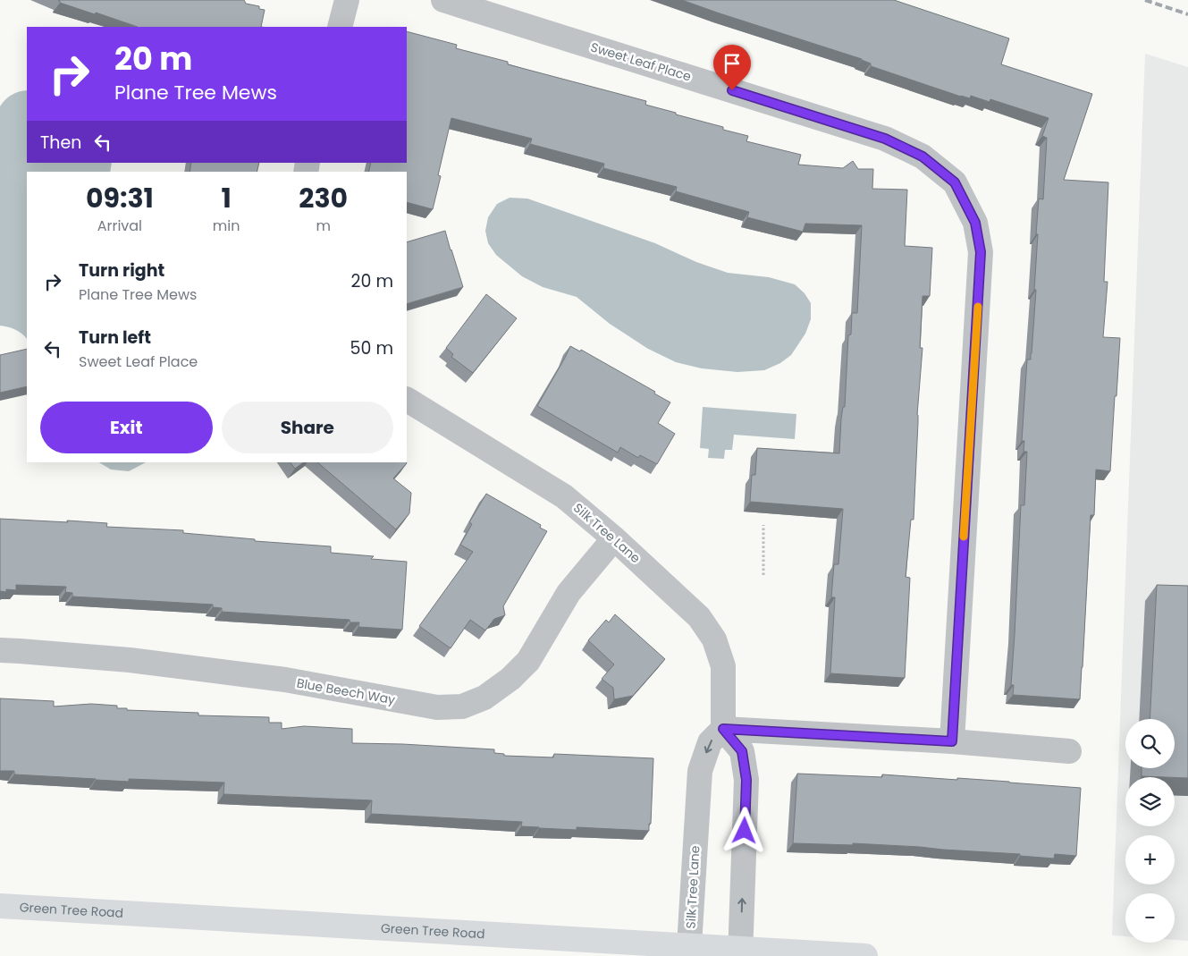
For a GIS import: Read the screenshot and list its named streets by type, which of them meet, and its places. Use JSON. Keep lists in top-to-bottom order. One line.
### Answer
{"streets":{"street":["Sweet Leaf Place","Silk Tree Lane","Blue Beech Way","Green Tree Road"]},"crossings":[["Silk Tree Lane","Blue Beech Way"],["Silk Tree Lane","Green Tree Road"]],"page":{"turn":["20 m","Plane Tree Mews"],"then":"Then","eta":["09:31","Arrival","1","min","230","m"],"list":[{"name":"Turn right","note":"Plane Tree Mews","value":"20 m"},{"name":"Turn left","note":"Sweet Leaf Place","value":"50 m"}],"buttons":["Exit","Share"],"map_buttons":["+","−"]}}
